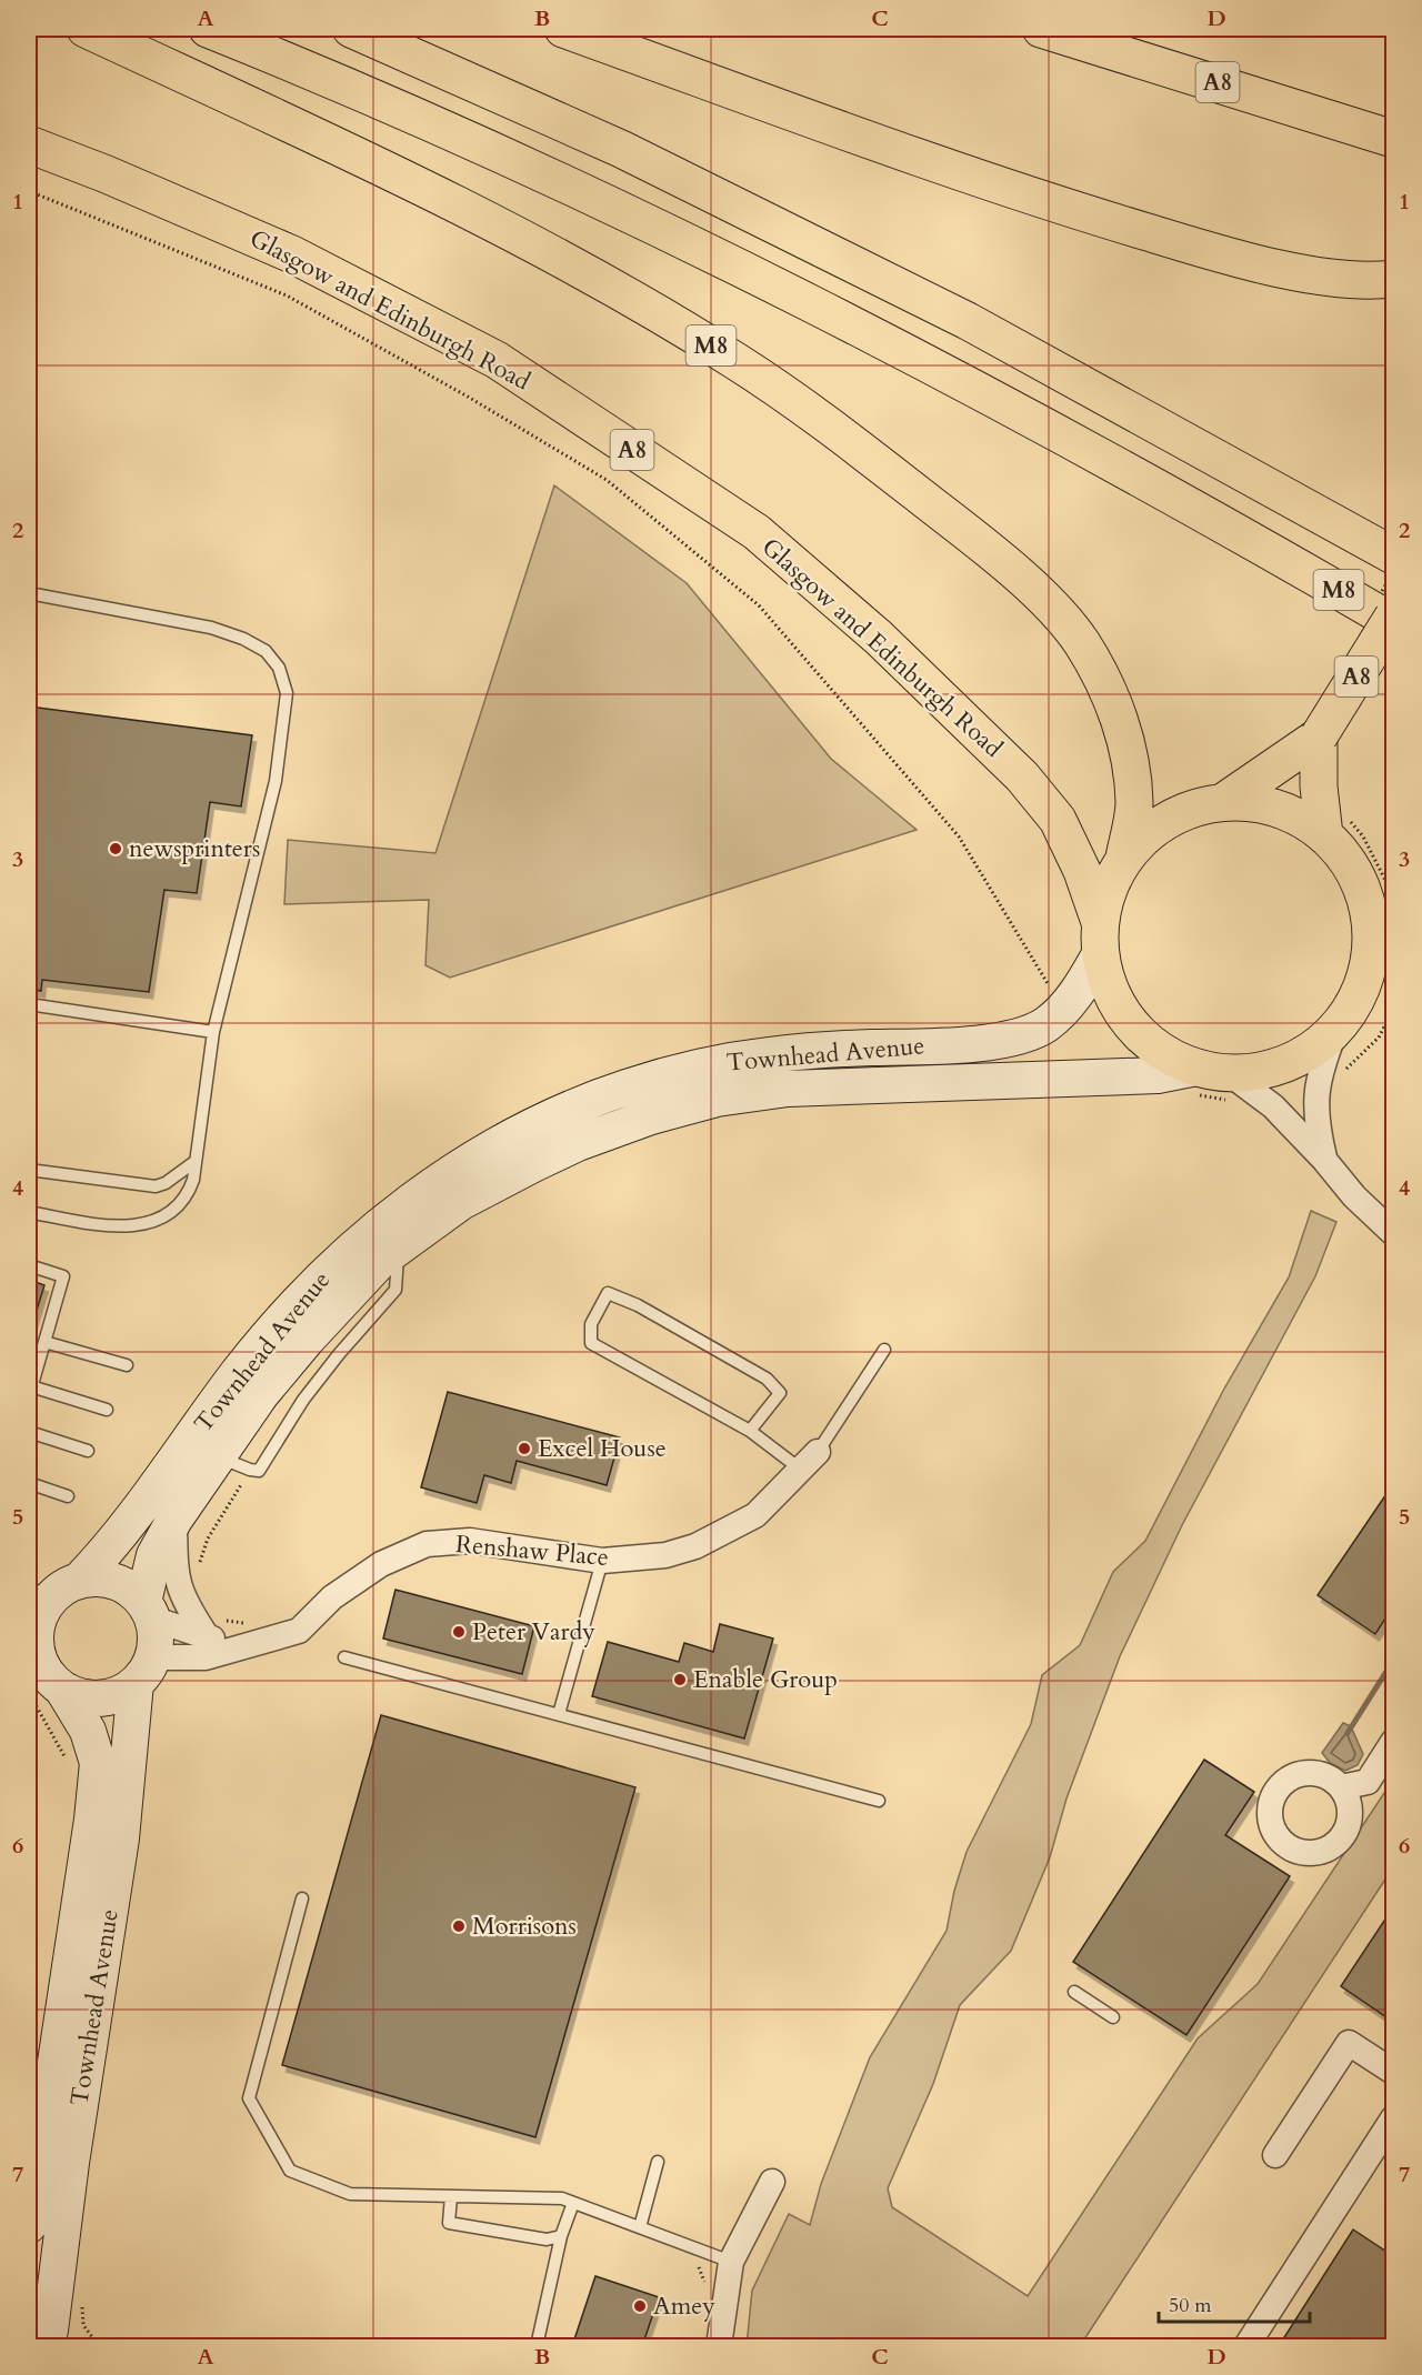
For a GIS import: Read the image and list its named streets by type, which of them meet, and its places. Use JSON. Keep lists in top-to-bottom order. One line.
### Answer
{"streets":{"highway":["A8","Glasgow and Edinburgh Road","M8"],"street":["Townhead Avenue","Renshaw Place"]},"crossings":[["Glasgow and Edinburgh Road","Townhead Avenue"],["Townhead Avenue","Renshaw Place"]],"places":["newsprinters","Excel House","Peter Vardy","Enable Group","Morrisons","Amey"],"scale_bar":"50 m","grid":{"columns":["A","B","C","D"],"rows":["1","2","3","4","5","6","7"]}}
